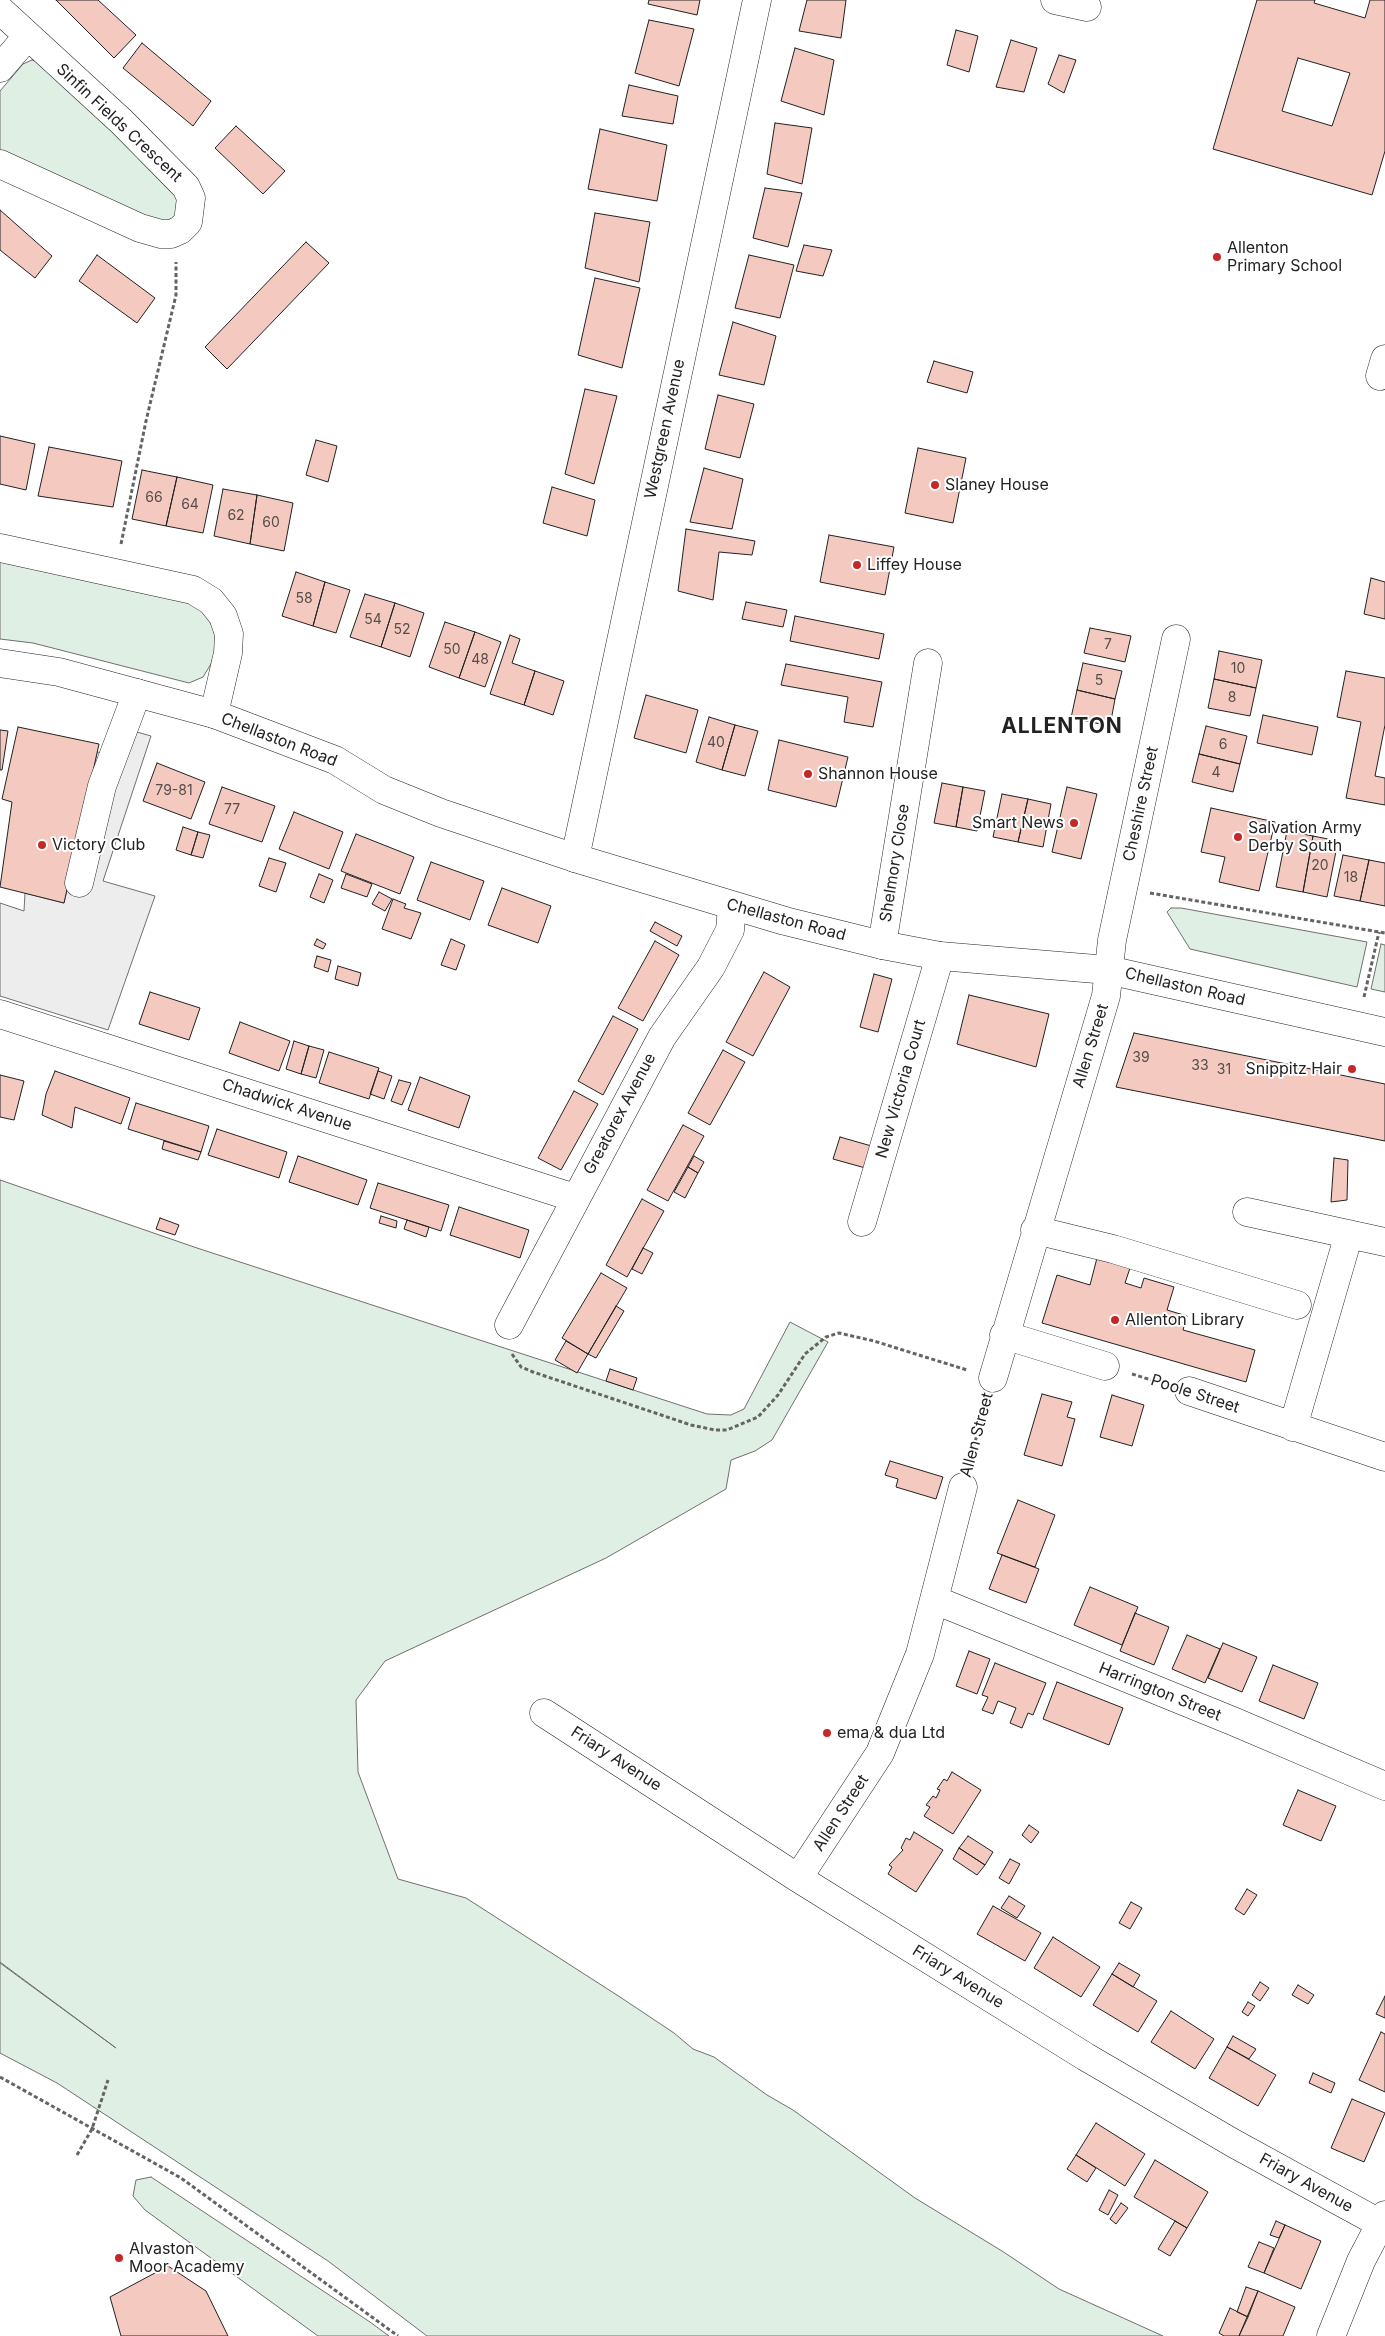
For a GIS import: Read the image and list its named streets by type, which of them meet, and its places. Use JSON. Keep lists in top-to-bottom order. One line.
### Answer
{"streets":{"street":["Sinfin Fields Crescent","Westgreen Avenue","Chellaston Road","Cheshire Street","Shelmory Close","Allen Street","New Victoria Court","Chadwick Avenue","Greatorex Avenue","Poole Street","Harrington Street","Friary Avenue"]},"crossings":[["Westgreen Avenue","Chellaston Road"],["Chellaston Road","Cheshire Street"],["Chellaston Road","Shelmory Close"],["Chellaston Road","Allen Street"],["Chellaston Road","New Victoria Court"],["Chellaston Road","Greatorex Avenue"],["Cheshire Street","Allen Street"],["Allen Street","Harrington Street"],["Allen Street","Friary Avenue"],["Chadwick Avenue","Greatorex Avenue"]],"districts":["ALLENTON"],"places":["Allenton Primary School","Slaney House","Liffey House","Shannon House","Smart News","Salvation Army Derby South","Victory Club","Snippitz Hair","Allenton Library","ema & dua Ltd","Alvaston Moor Academy"],"house_numbers":["66","64","62","60","58","54","52","7","50","48","10","5","8","40","6","4","79-81","77","20","18","39","33","31"]}
